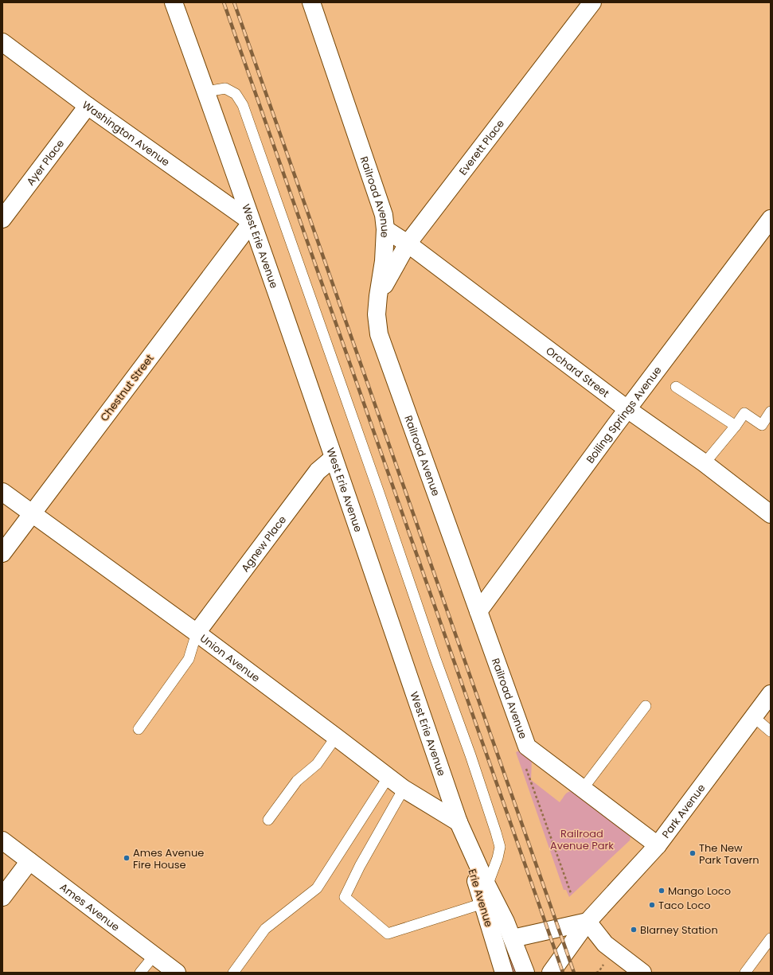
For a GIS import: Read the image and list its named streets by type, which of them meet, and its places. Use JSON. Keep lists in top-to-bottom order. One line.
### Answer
{"streets":{"street":["Washington Avenue","Everett Place","Ayer Place","Railroad Avenue","West Erie Avenue","Orchard Street","Chestnut Street","Boiling Springs Avenue","Agnew Place","Union Avenue","Park Avenue","Erie Avenue","Ames Avenue"]},"crossings":[["Washington Avenue","Ayer Place"],["Washington Avenue","West Erie Avenue"],["Washington Avenue","Chestnut Street"],["Everett Place","Railroad Avenue"],["Everett Place","Orchard Street"],["Railroad Avenue","Orchard Street"],["Railroad Avenue","Boiling Springs Avenue"],["Railroad Avenue","Park Avenue"],["West Erie Avenue","Chestnut Street"],["West Erie Avenue","Agnew Place"],["West Erie Avenue","Union Avenue"],["West Erie Avenue","Erie Avenue"],["Orchard Street","Boiling Springs Avenue"],["Chestnut Street","Union Avenue"],["Agnew Place","Union Avenue"],["Union Avenue","Erie Avenue"]],"parks":["Railroad Avenue Park"],"places":["The New Park Tavern","Ames Avenue Fire House","Mango Loco","Taco Loco","Blarney Station"]}
